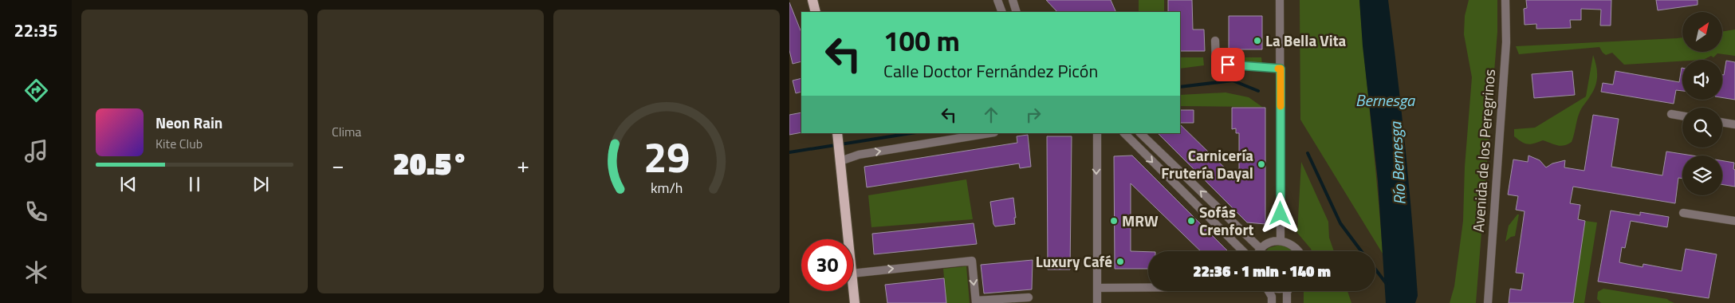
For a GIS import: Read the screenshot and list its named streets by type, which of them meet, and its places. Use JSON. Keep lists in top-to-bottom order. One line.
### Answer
{"streets":{"street":["Avenida de los Peregrinos"]},"water":["Bernesga","Río Bernesga"],"places":["La Bella Vita","Carnicería Frutería Dayal","MRW","Sofás Crenfort","Luxury Café"],"north":"top right","page":{"tabs":"22:35","tile":"Clima","turn":["100 m","Calle Doctor Fernández Picón"],"song":["Neon Rain","Kite Club"],"heat":["−","20.5°","+"],"limit":"30","trip":"22:36 · 1 min · 140 m","gauge":["29","km/h"]}}
